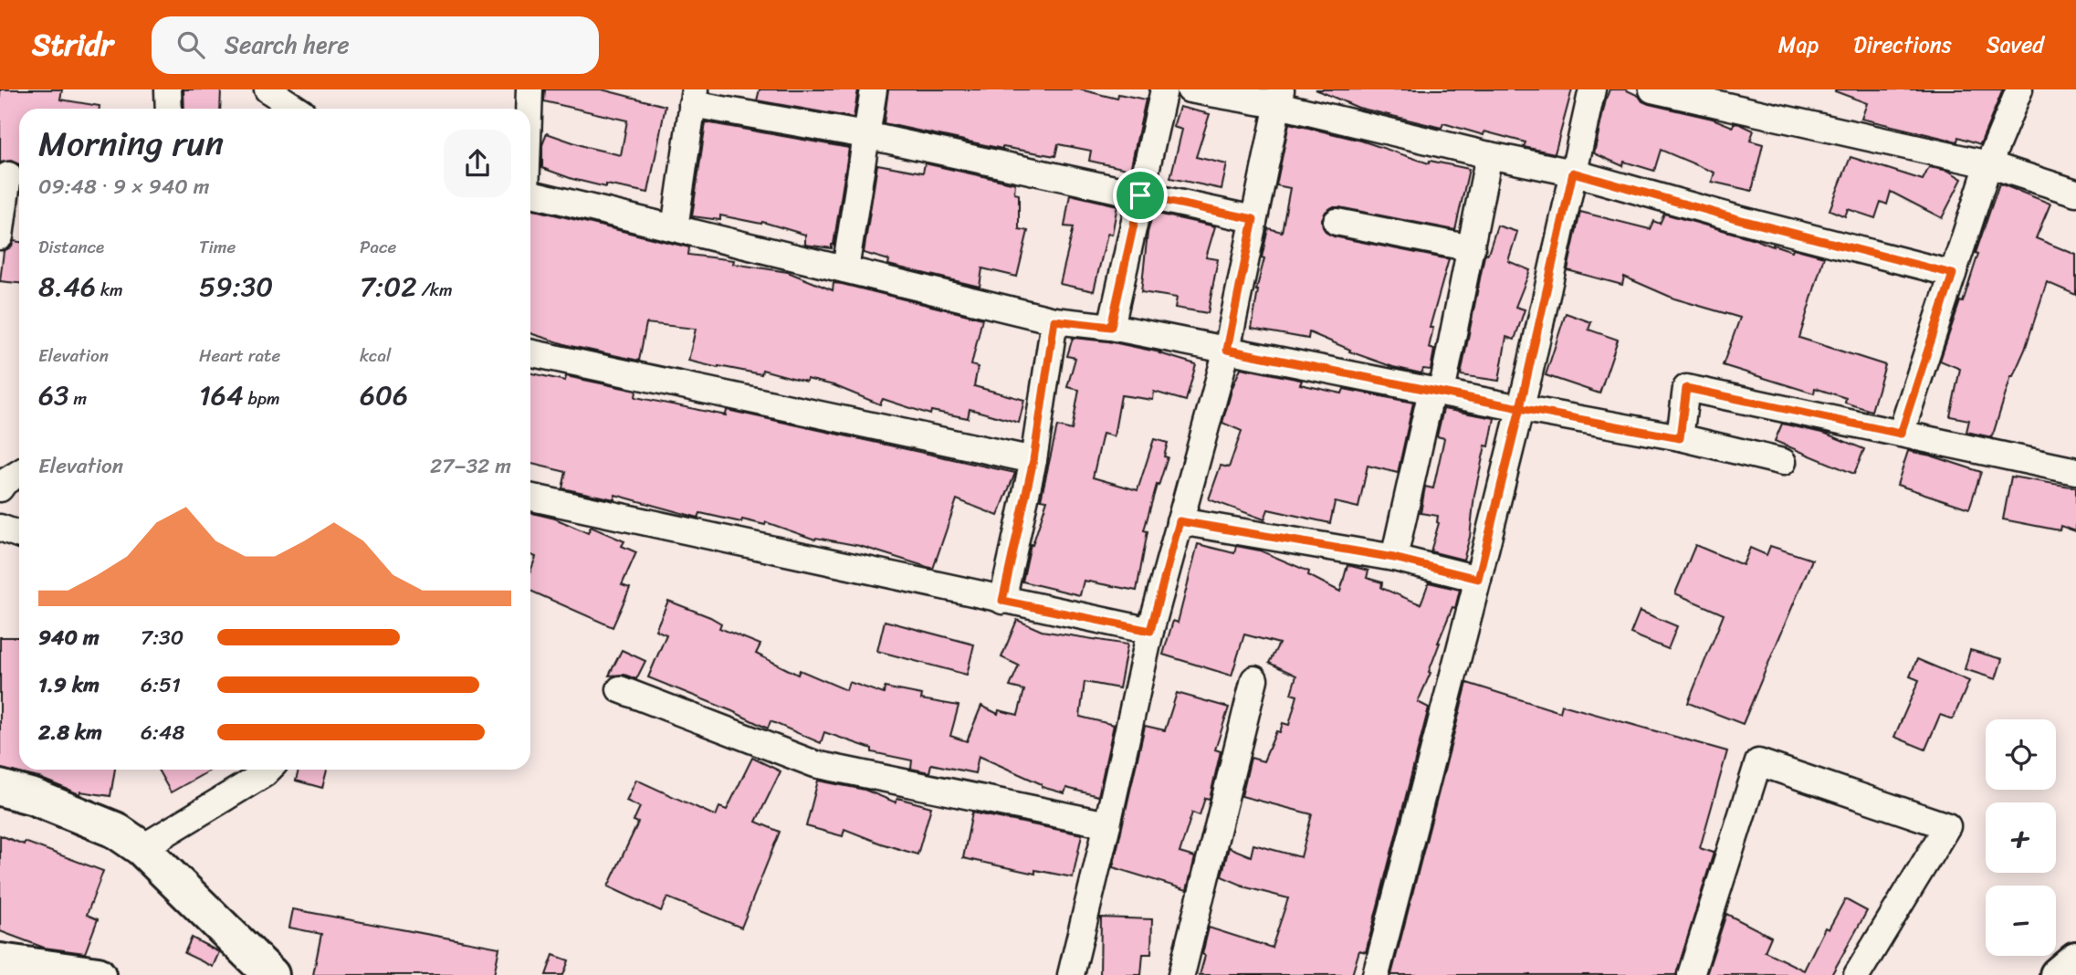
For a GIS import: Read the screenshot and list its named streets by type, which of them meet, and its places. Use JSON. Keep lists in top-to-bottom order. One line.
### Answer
{"page":{"header":"Stridr","search":"Search here","nav":["Map","Directions","Saved"],"heading":["Morning run","09:48 · 9 × 940 m"],"stats":[["Distance","8.46 km"],["Time","59:30"],["Pace","7:02 /km"],["Elevation","63 m"],["Heart rate","164 bpm"],["kcal","606"]],"chart":["Elevation","27–32 m"],"list":[{"name":"940 m","note":"7:30"},{"name":"1.9 km","note":"6:51"},{"name":"2.8 km","note":"6:48"}],"map_buttons":["+","−"]}}
